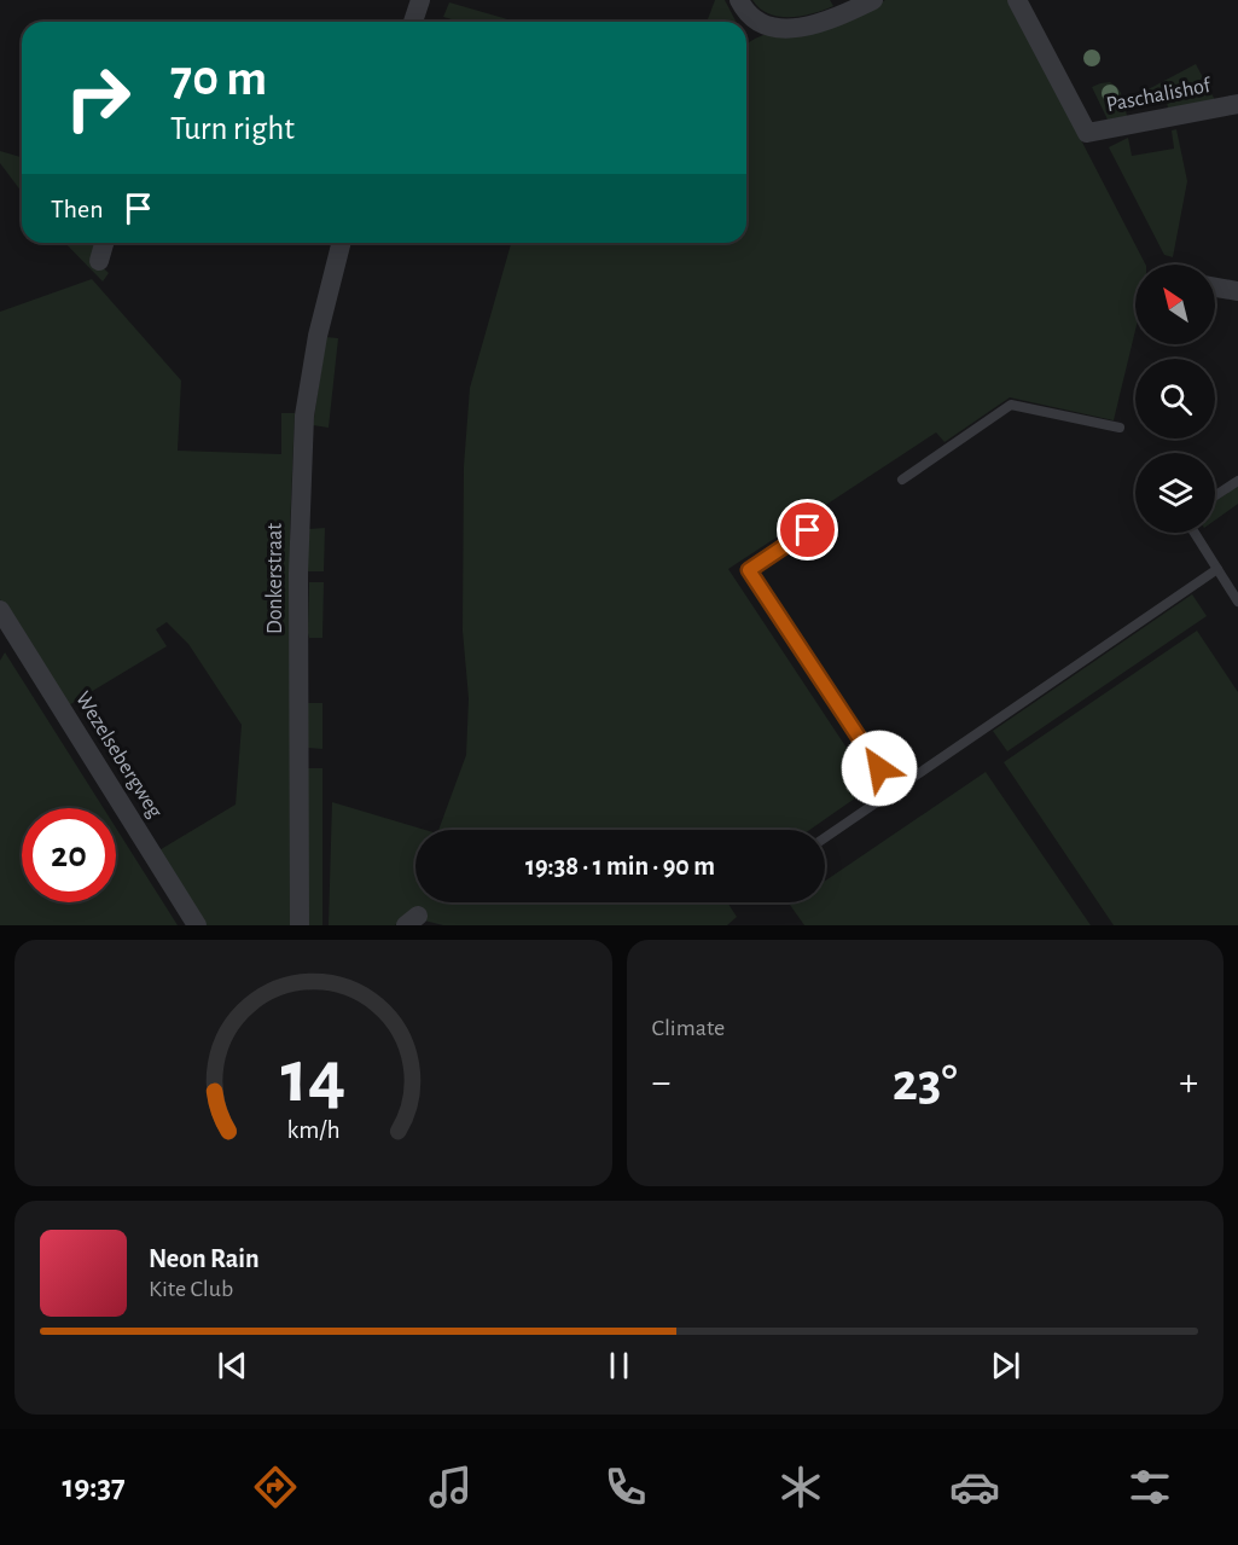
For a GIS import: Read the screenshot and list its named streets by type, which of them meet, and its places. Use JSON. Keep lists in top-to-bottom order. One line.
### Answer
{"streets":{"street":["Paschalishof","Donkerstraat","Wezelsebergweg"]},"north":"top left","page":{"turn":["70 m","Turn right"],"then":"Then","limit":"20","trip":"19:38 · 1 min · 90 m","tile":"Climate","heat":["−","23°","+"],"song":["Neon Rain","Kite Club"],"tabs":"19:37","gauge":["14","km/h"]}}
